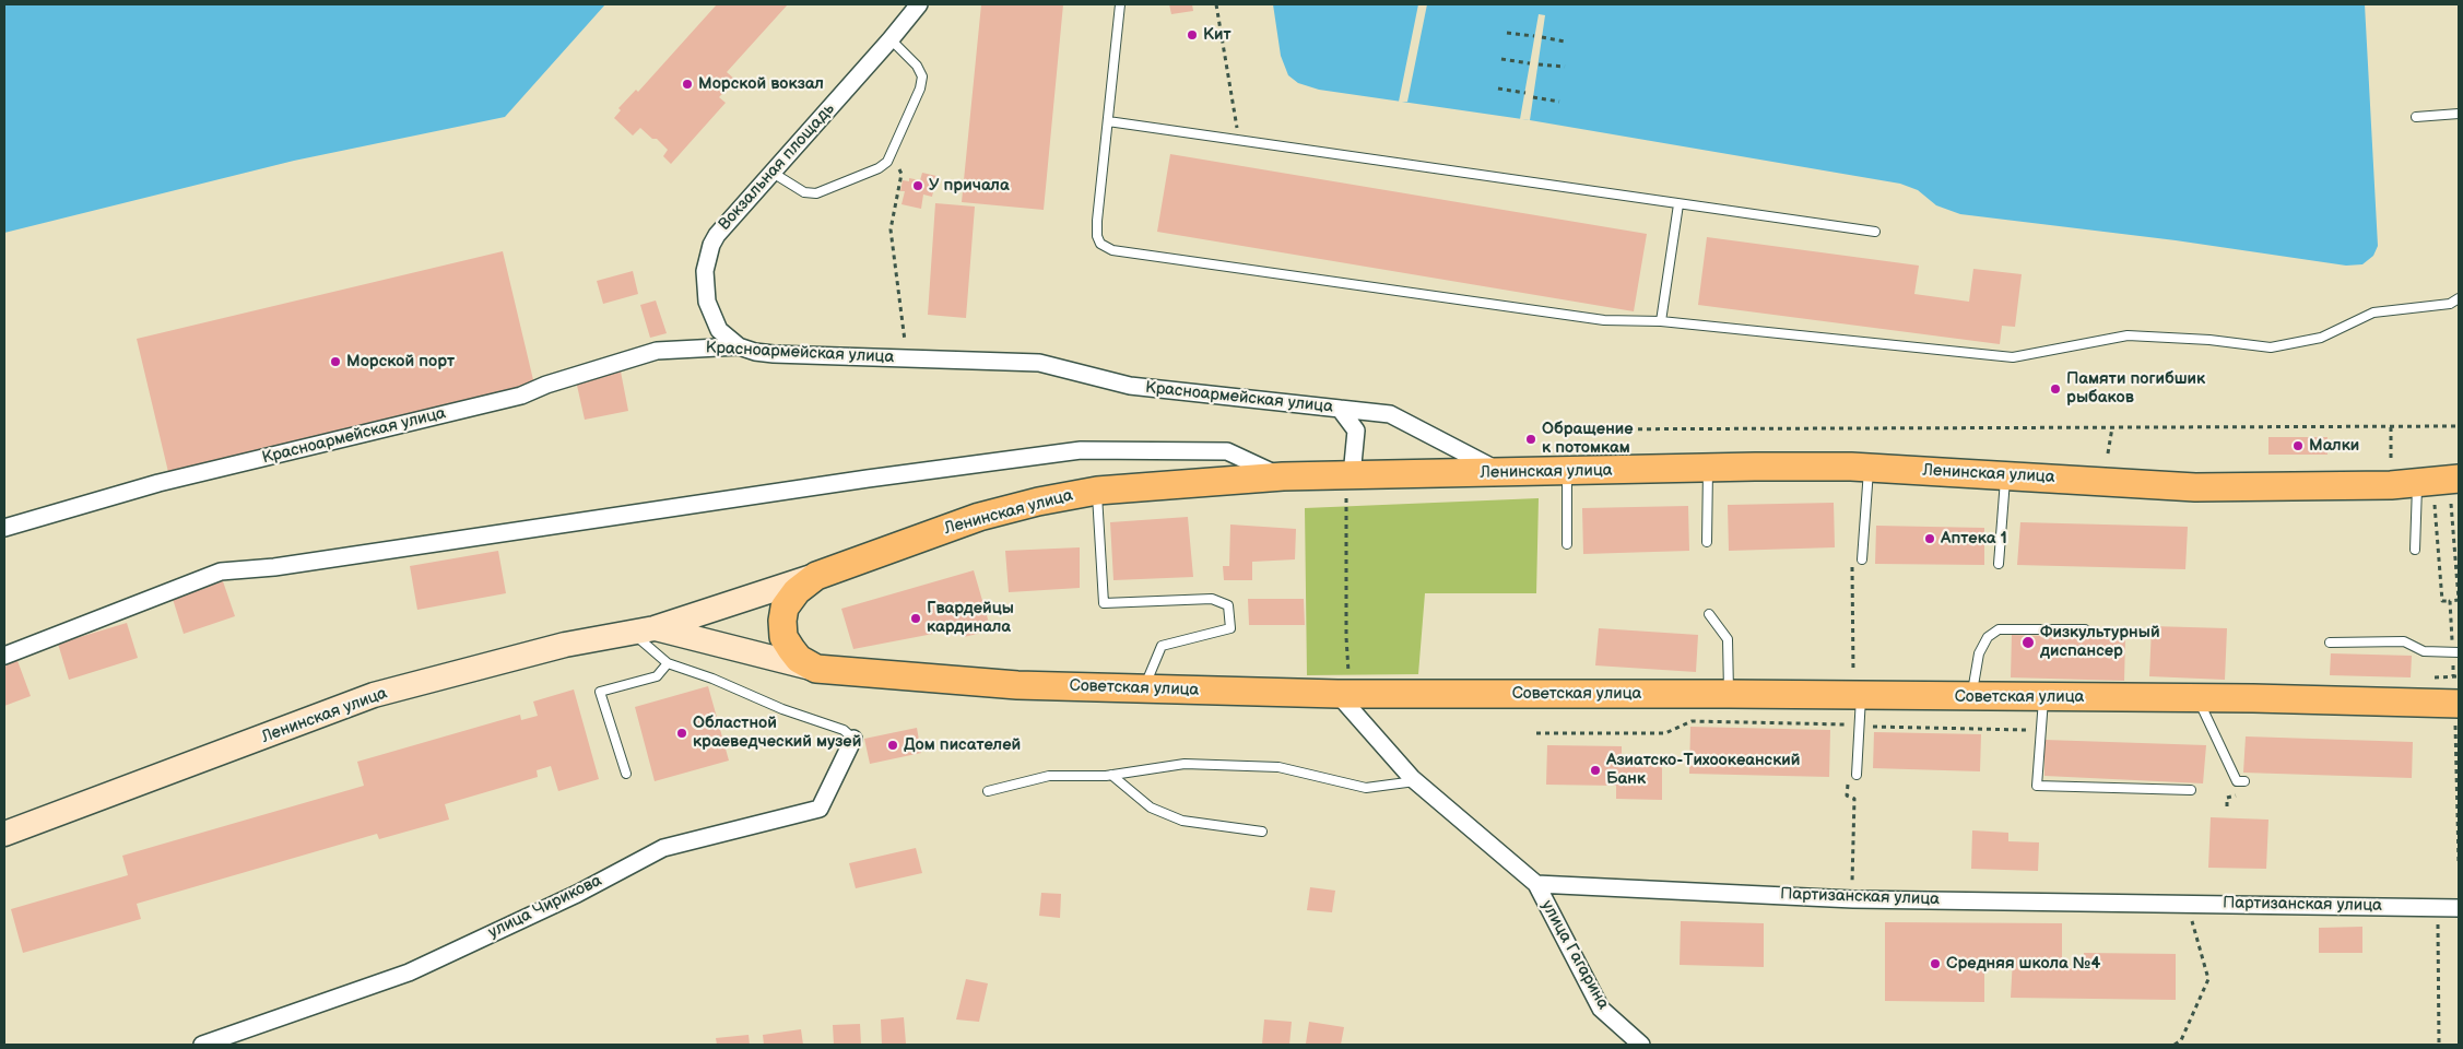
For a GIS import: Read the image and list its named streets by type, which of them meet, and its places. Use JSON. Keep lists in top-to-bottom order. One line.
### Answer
{"streets":{"main road":["Ленинская улица","Советская улица"],"street":["Вокзальная площадь","Красноармейская улица","Партизанская улица","улица Чирикова","улица Гагарина"]},"crossings":[["Вокзальная площадь","Красноармейская улица"],["Красноармейская улица","Ленинская улица"],["Ленинская улица","Советская улица"],["Партизанская улица","улица Гагарина"]],"places":["Кит","Морской вокзал","У причала","Морской порт","Памяти погибшик рыбаков","Обращение к потомкам","Малки","Аптека 1","Гвардейцы кардинала","Физкультурный диспансер","Областной краеведческий музей","Дом писателей","Азиатско-Тихоокеанский Банк","Средняя школа №4"]}
